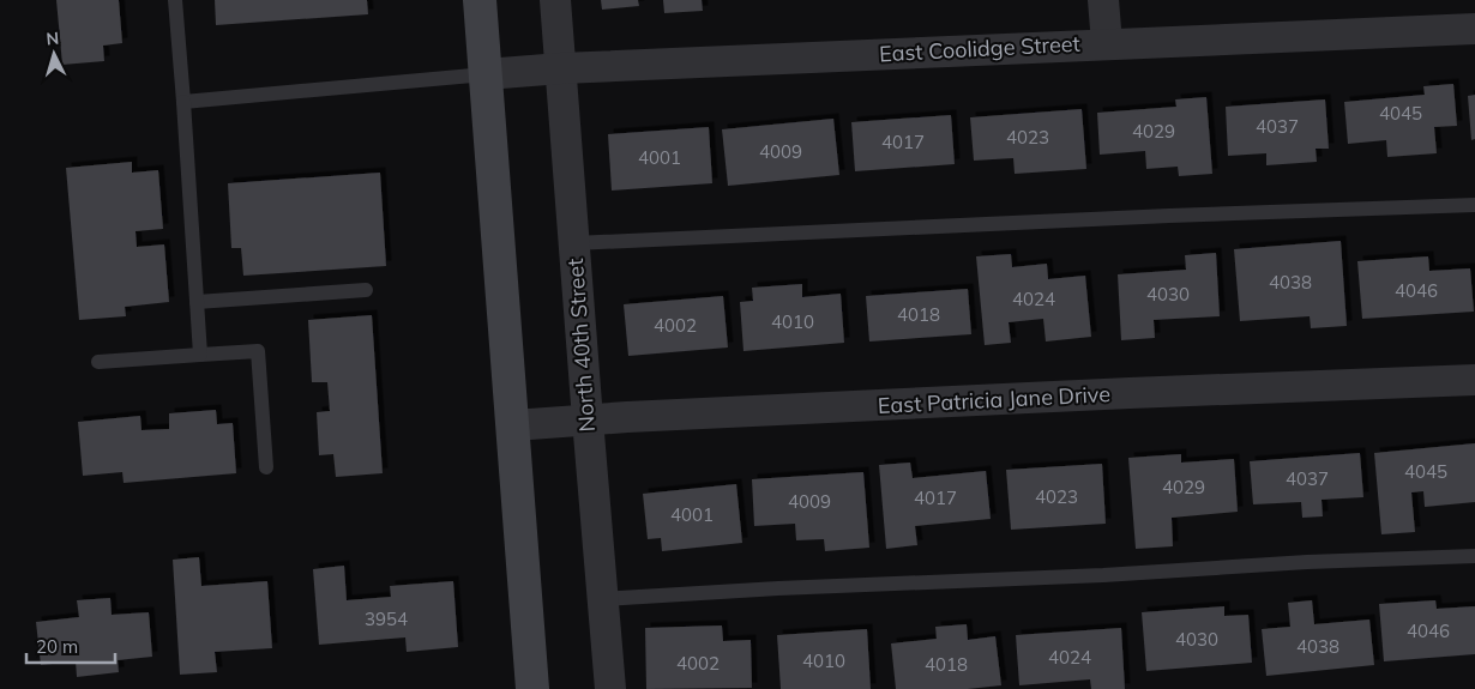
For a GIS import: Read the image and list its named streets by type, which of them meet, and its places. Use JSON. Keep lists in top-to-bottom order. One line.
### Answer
{"streets":{"street":["East Coolidge Street","North 40th Street","East Patricia Jane Drive"]},"crossings":[["East Coolidge Street","North 40th Street"],["North 40th Street","East Patricia Jane Drive"]],"house_numbers":["4045","4037","4029","4023","4017","4009","4001","4038","4046","4030","4024","4018","4010","4002","4045","4037","4029","4023","4017","4009","4001","3954","4046","4030","4038","4024","4010","4002","4018"],"scale_bar":"20 m","north":"top"}
